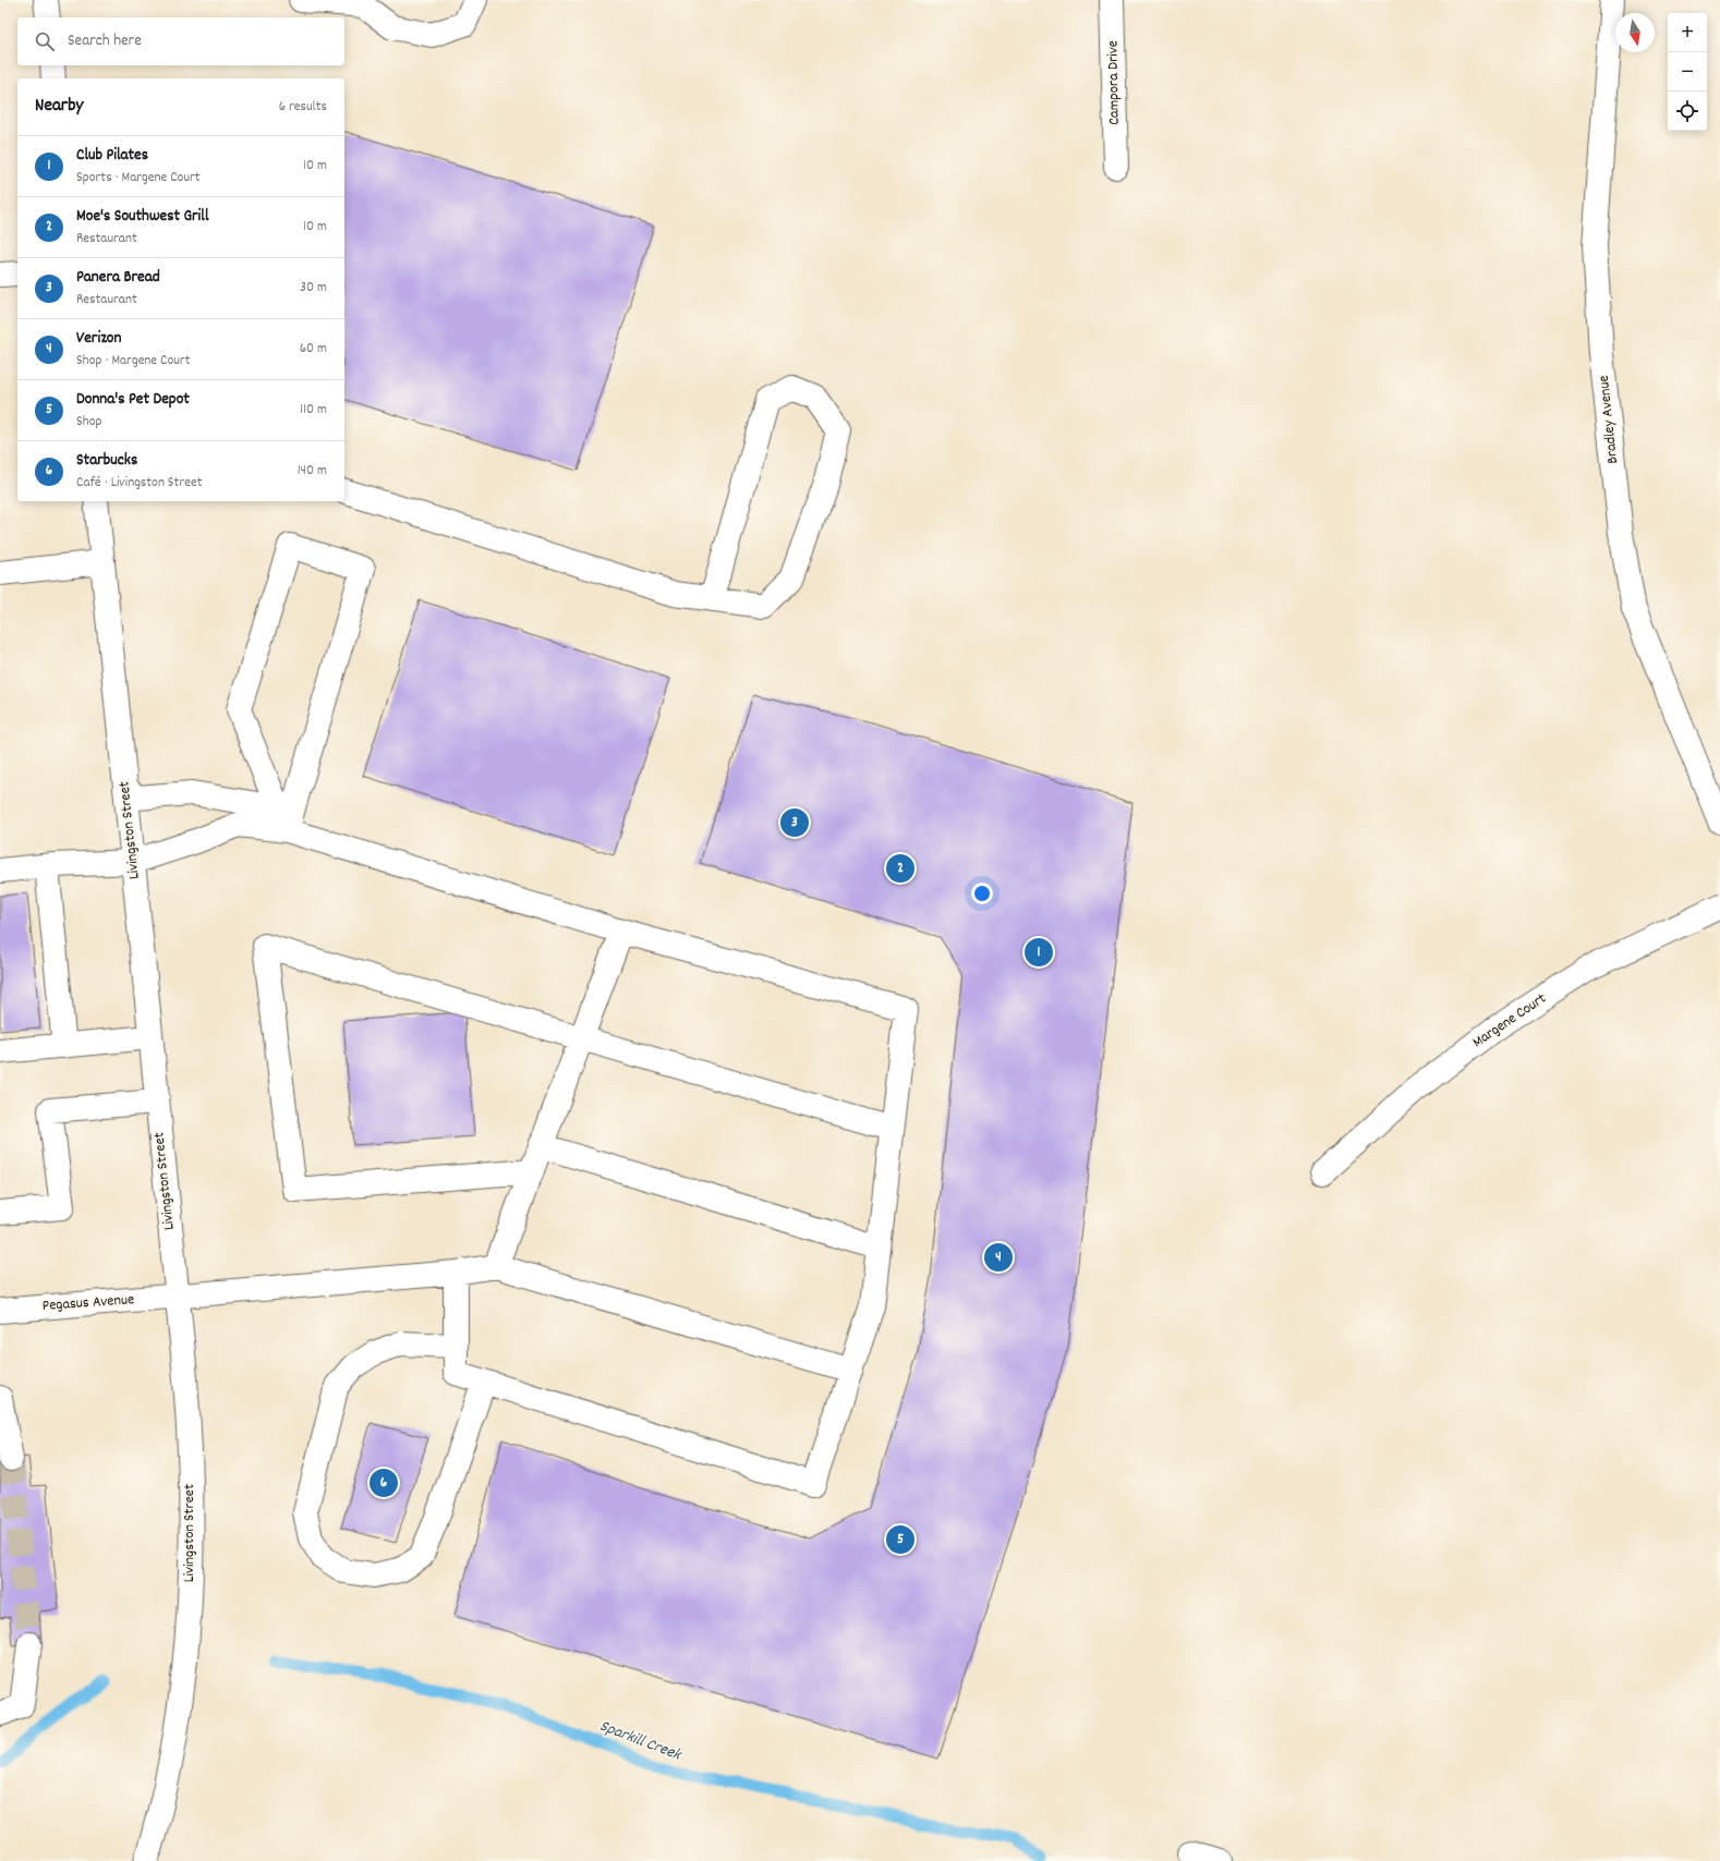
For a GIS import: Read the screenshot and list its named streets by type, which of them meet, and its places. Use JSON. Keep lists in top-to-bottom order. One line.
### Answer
{"streets":{"street":["Campora Drive","Bradley Avenue","Livingston Street","Margene Court","Pegasus Avenue"]},"crossings":[["Livingston Street","Pegasus Avenue"]],"water":["Sparkill Creek"],"north":"bottom","page":{"map_buttons":["+","−"],"search":"Search here","heading":["Nearby","6 results"],"list":[{"mark":"1","name":"Club Pilates","note":"Sports · Margene Court","value":"10 m"},{"mark":"2","name":"Moe's Southwest Grill","note":"Restaurant","value":"10 m"},{"mark":"3","name":"Panera Bread","note":"Restaurant","value":"30 m"},{"mark":"4","name":"Verizon","note":"Shop · Margene Court","value":"60 m"},{"mark":"5","name":"Donna's Pet Depot","note":"Shop","value":"110 m"},{"mark":"6","name":"Starbucks","note":"Café · Livingston Street","value":"140 m"}],"pins":["3","2","1","4","6","5"]}}
